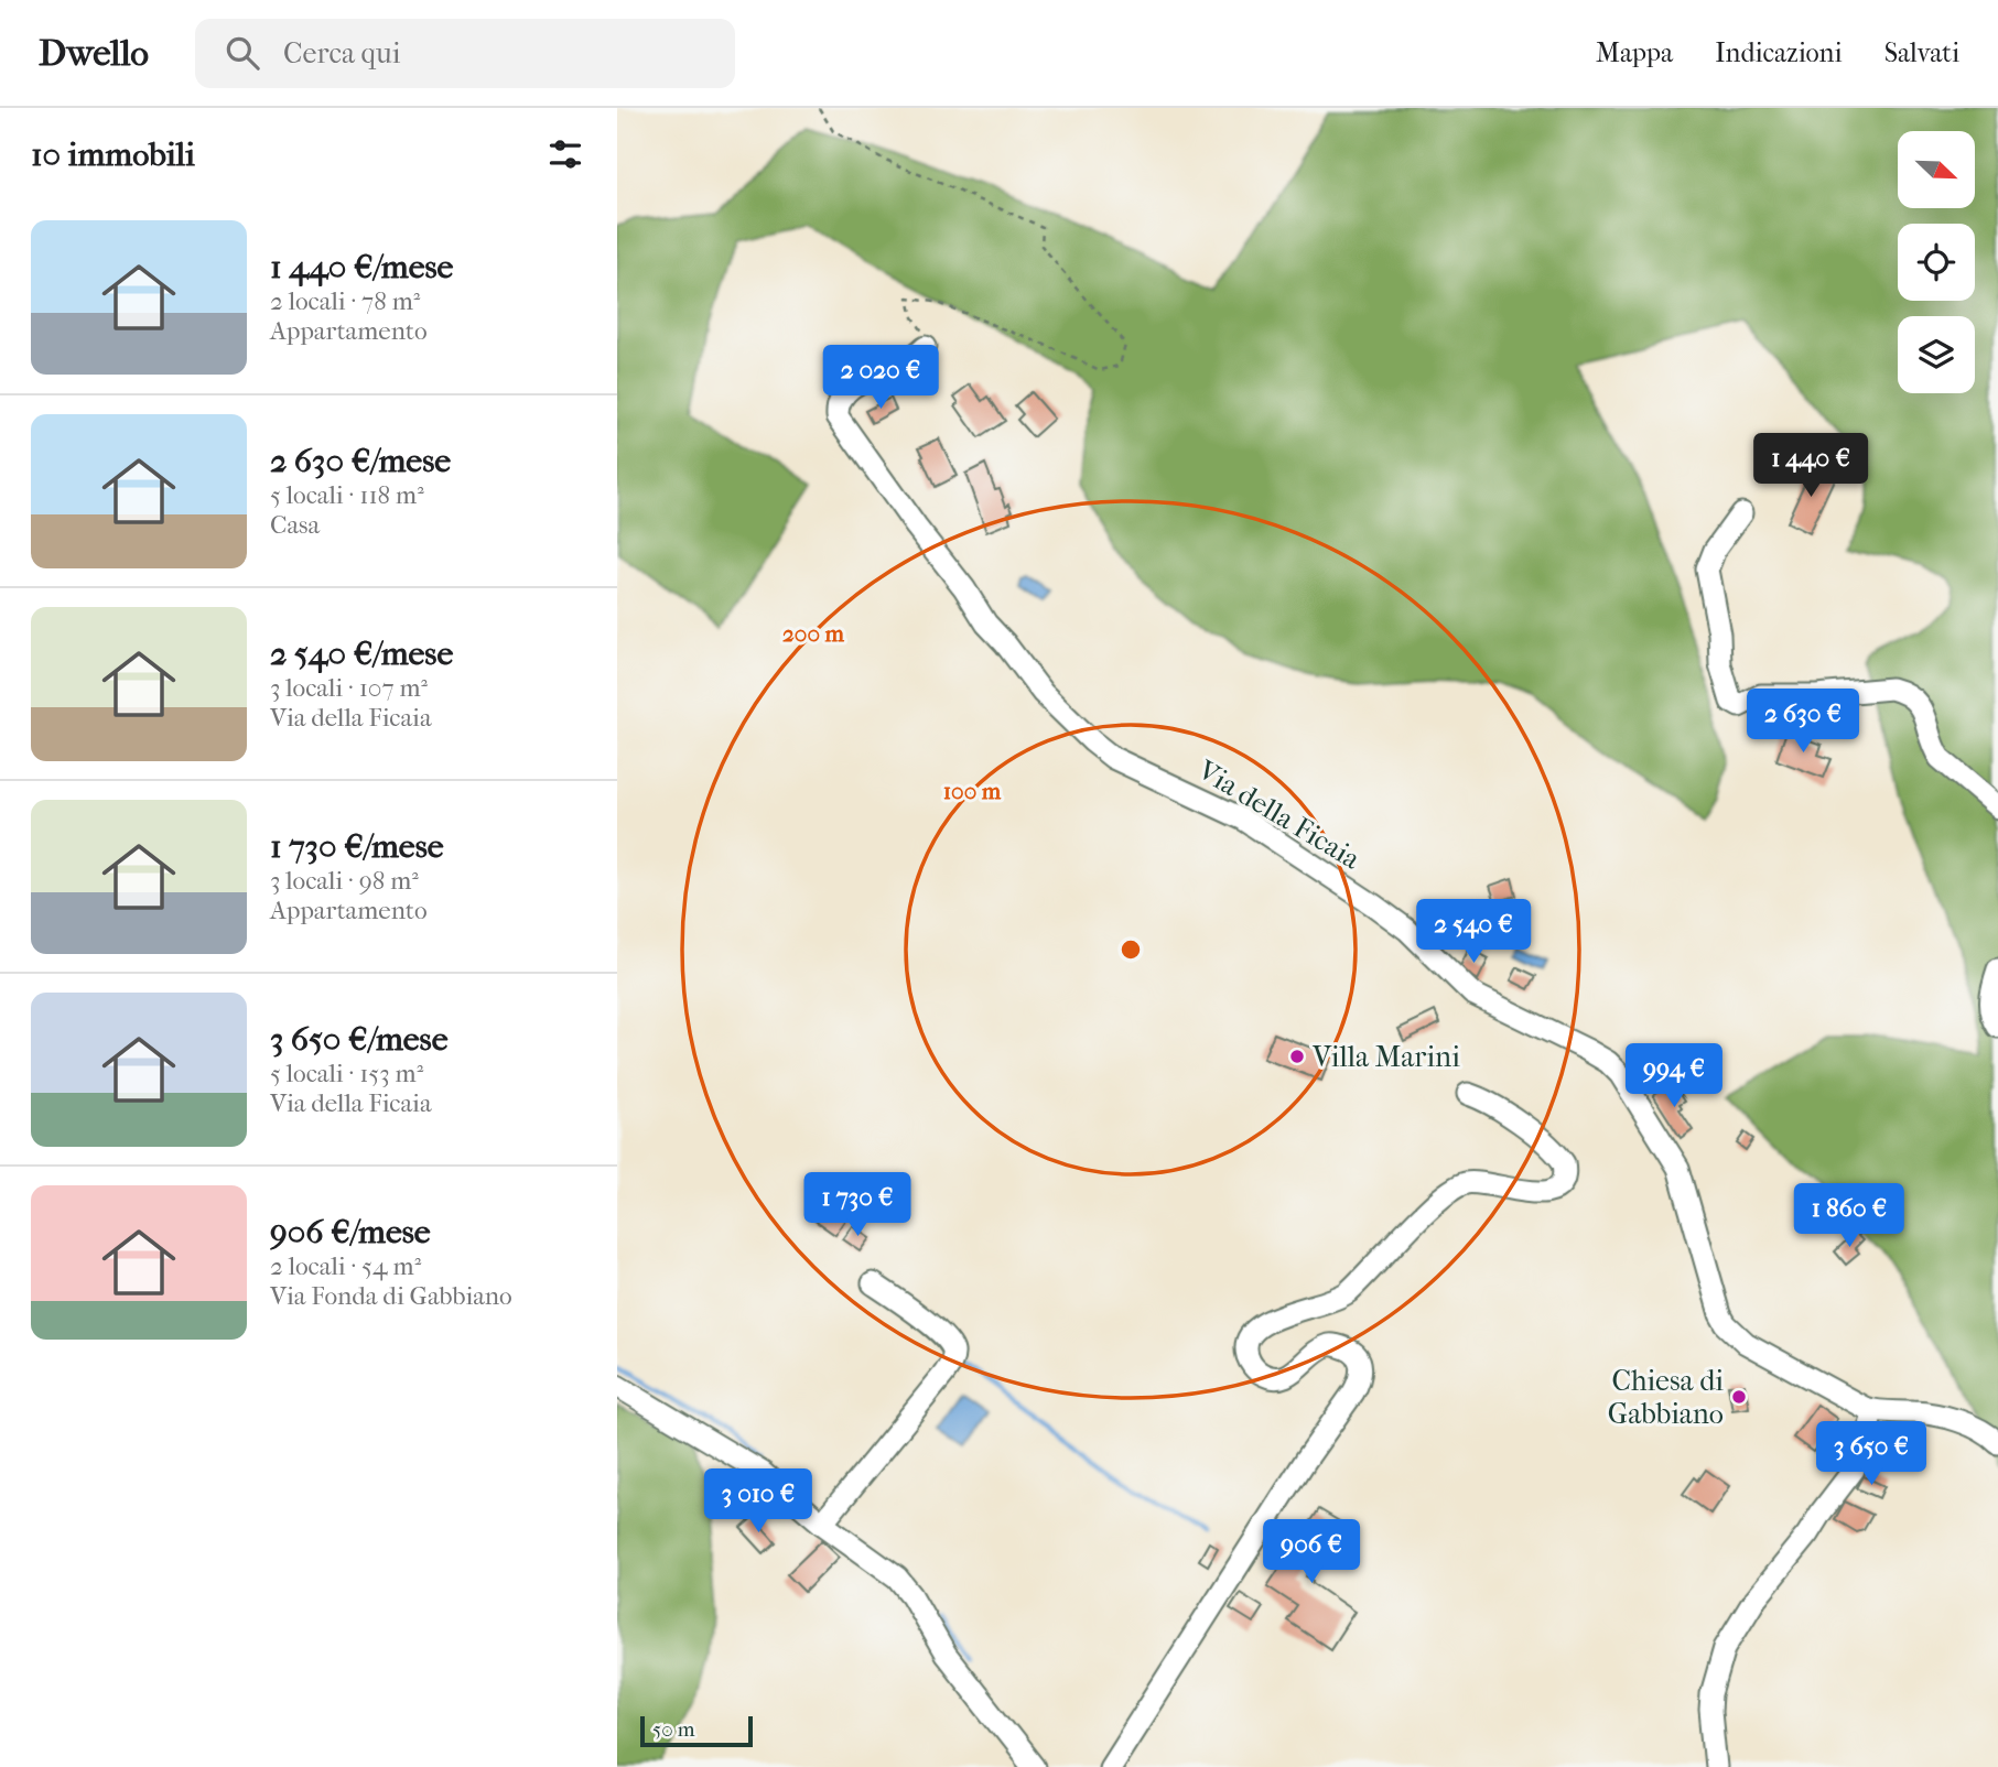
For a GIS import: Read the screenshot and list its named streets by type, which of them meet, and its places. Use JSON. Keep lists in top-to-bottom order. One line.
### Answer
{"streets":{"street":["Via della Ficaia"]},"places":["Villa Marini","Chiesa di Gabbiano"],"scale_bar":"50 m","north":"bottom right","page":{"header":"Dwello","search":"Cerca qui","nav":["Mappa","Indicazioni","Salvati"],"heading":"10 immobili","list":[{"name":"1 440 €/mese","note":"2 locali · 78 m² · Appartamento"},{"name":"2 630 €/mese","note":"5 locali · 118 m² · Casa"},{"name":"2 540 €/mese","note":"3 locali · 107 m² · Via della Ficaia"},{"name":"1 730 €/mese","note":"3 locali · 98 m² · Appartamento"},{"name":"3 650 €/mese","note":"5 locali · 153 m² · Via della Ficaia"},{"name":"906 €/mese","note":"2 locali · 54 m² · Via Fonda di Gabbiano"}],"price":["2 020 €","1 440 €","2 630 €","2 540 €","994 €","1 730 €","1 860 €","3 650 €","3 010 €","906 €"],"scale":"50 m"},"rings":["200 m","100 m"]}
